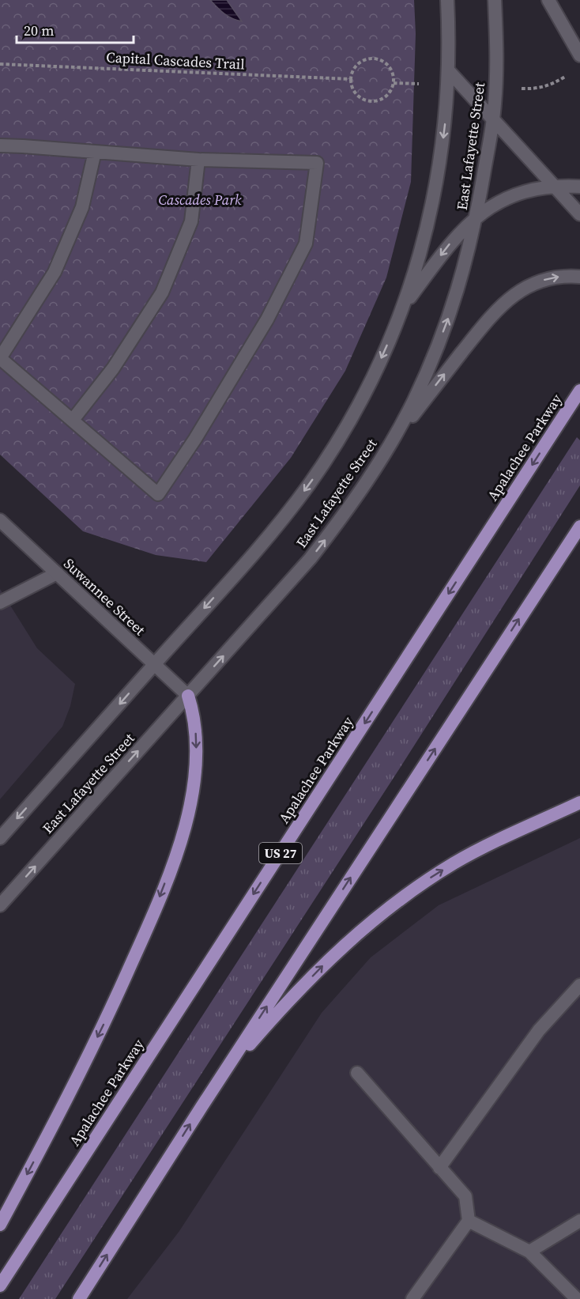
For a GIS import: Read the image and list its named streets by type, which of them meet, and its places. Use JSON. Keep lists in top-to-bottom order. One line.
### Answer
{"streets":{"main road":["Apalachee Parkway","US 27"],"street":["East Lafayette Street","Suwannee Street"],"path":["Capital Cascades Trail"]},"crossings":[["East Lafayette Street","Suwannee Street"]],"parks":["Cascades Park"],"scale_bar":"20 m"}
